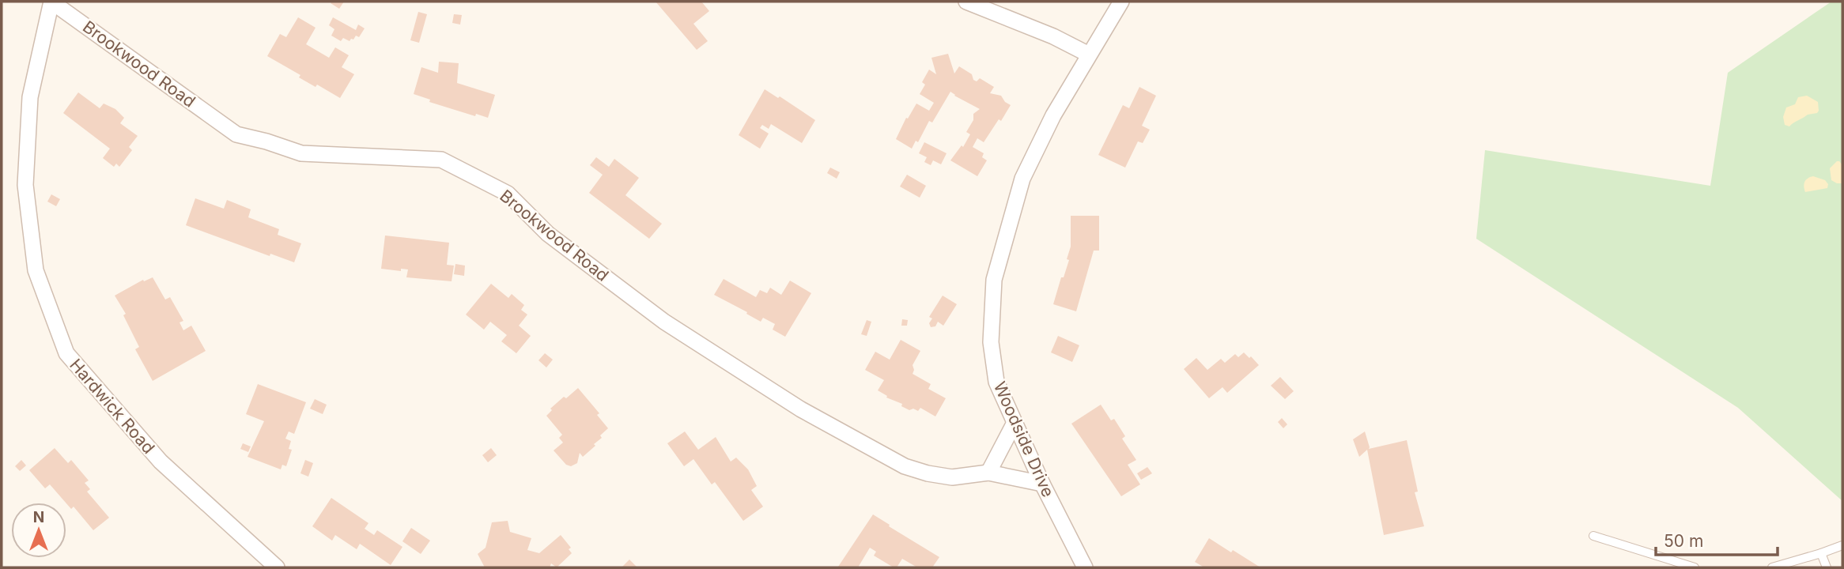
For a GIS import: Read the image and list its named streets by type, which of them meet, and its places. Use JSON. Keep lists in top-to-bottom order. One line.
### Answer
{"streets":{"street":["Brookwood Road","Hardwick Road","Woodside Drive"]},"crossings":[["Brookwood Road","Hardwick Road"],["Brookwood Road","Woodside Drive"]],"scale_bar":"50 m","north":"top"}
